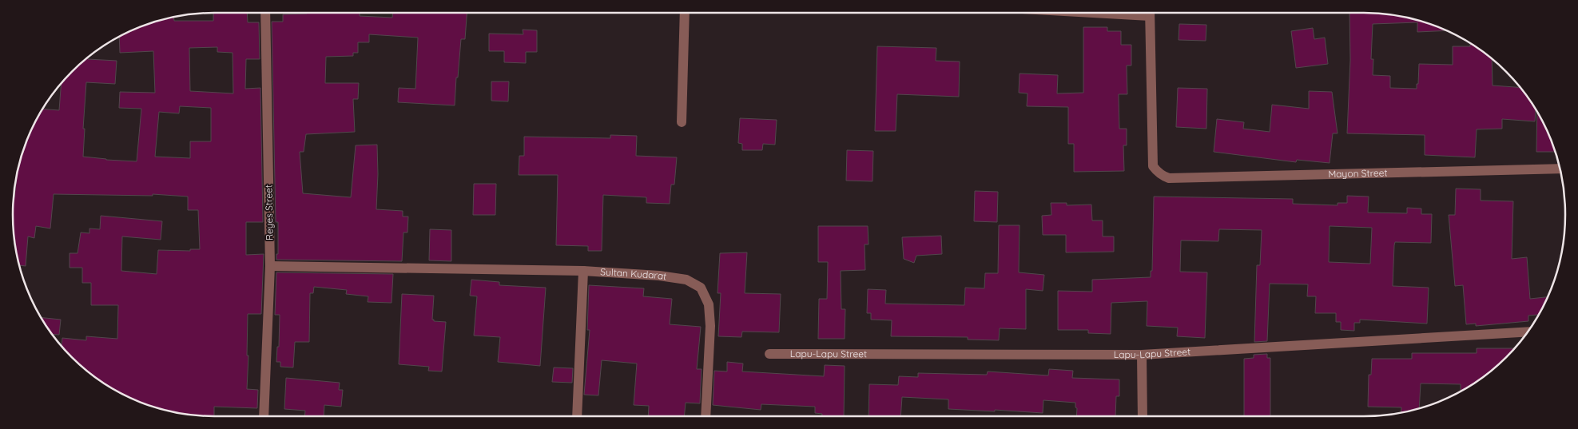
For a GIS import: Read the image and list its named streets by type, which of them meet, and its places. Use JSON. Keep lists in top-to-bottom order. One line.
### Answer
{"streets":{"street":["Mayon Street","Reyes Street","Sultan Kudarat","Lapu-Lapu Street"]},"crossings":[["Reyes Street","Sultan Kudarat"]]}
